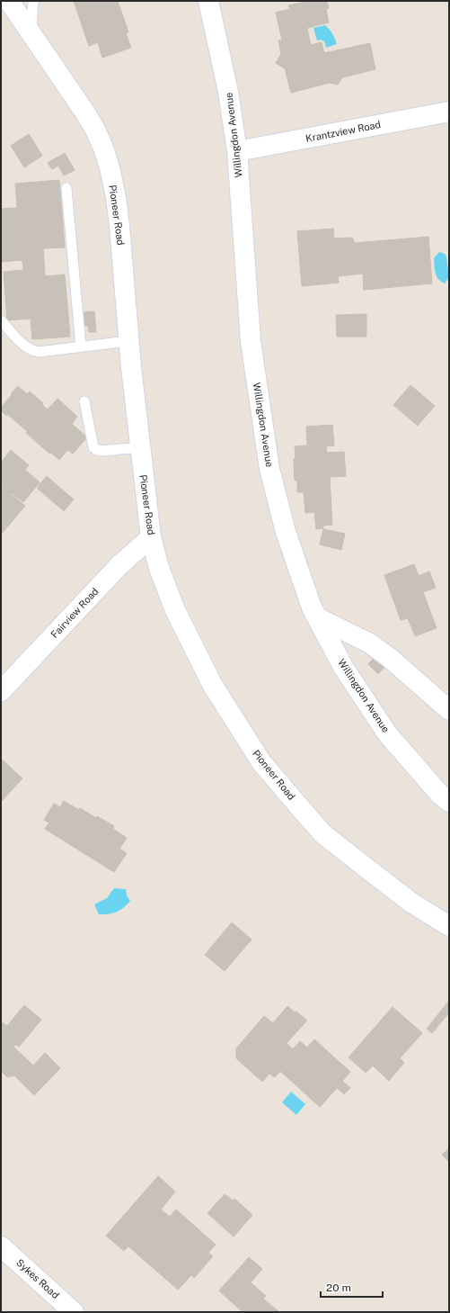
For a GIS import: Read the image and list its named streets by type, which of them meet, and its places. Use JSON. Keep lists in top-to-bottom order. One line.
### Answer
{"streets":{"street":["Krantzview Road","Willingdon Avenue","Pioneer Road","Fairview Road","Sykes Road"]},"crossings":[["Krantzview Road","Willingdon Avenue"],["Pioneer Road","Fairview Road"]],"scale_bar":"20 m"}
